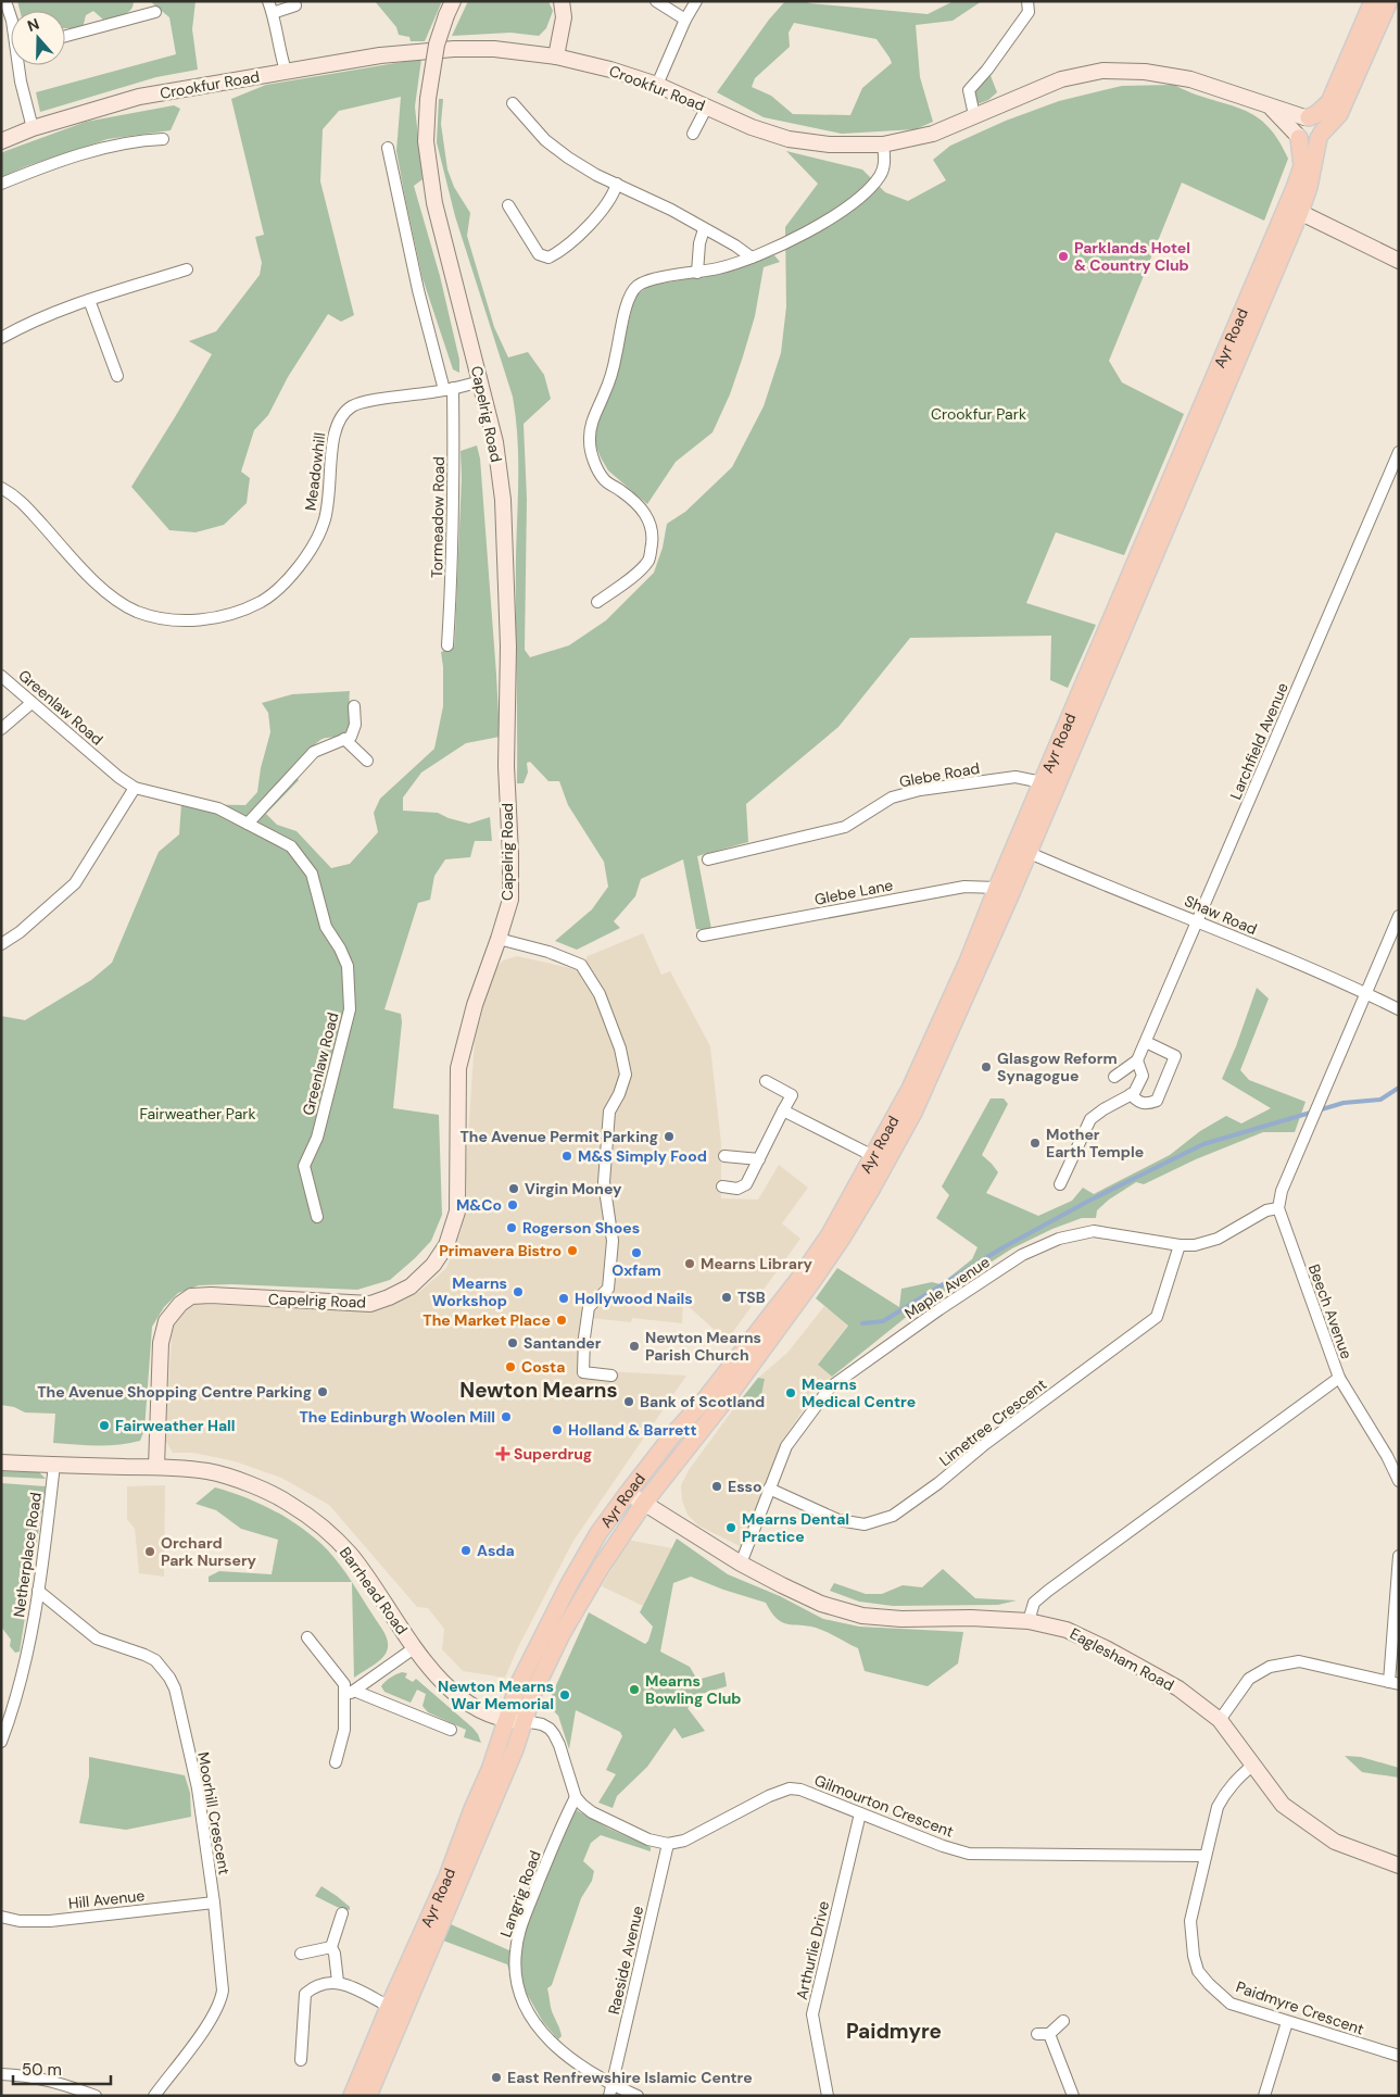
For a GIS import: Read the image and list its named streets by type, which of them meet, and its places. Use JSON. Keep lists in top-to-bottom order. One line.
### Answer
{"streets":{"main road":["Ayr Road"],"street":["Crookfur Road","Capelrig Road","Meadowhill","Tormeadow Road","Greenlaw Road","Larchfield Avenue","Glebe Road","Glebe Lane","Shaw Road","Maple Avenue","Beech Avenue","Limetree Crescent","Netherplace Road","Barrhead Road","Eaglesham Road","Gilmourton Crescent","Moorhill Crescent","Langrig Road","Hill Avenue","Arthurlie Drive","Raeside Avenue","Paidmyre Crescent"]},"crossings":[["Crookfur Road","Ayr Road"],["Ayr Road","Glebe Road"],["Ayr Road","Glebe Lane"],["Ayr Road","Shaw Road"],["Ayr Road","Barrhead Road"],["Ayr Road","Eaglesham Road"],["Capelrig Road","Meadowhill"],["Capelrig Road","Barrhead Road"],["Meadowhill","Tormeadow Road"],["Larchfield Avenue","Shaw Road"],["Maple Avenue","Beech Avenue"],["Maple Avenue","Limetree Crescent"],["Maple Avenue","Eaglesham Road"],["Beech Avenue","Eaglesham Road"],["Netherplace Road","Barrhead Road"],["Netherplace Road","Moorhill Crescent"],["Eaglesham Road","Paidmyre Crescent"],["Gilmourton Crescent","Arthurlie Drive"],["Gilmourton Crescent","Raeside Avenue"],["Gilmourton Crescent","Paidmyre Crescent"],["Moorhill Crescent","Hill Avenue"],["Langrig Road","Raeside Avenue"]],"districts":["Newton Mearns","Paidmyre"],"parks":["Crookfur Park","Fairweather Park"],"places":{"other":["Parklands Hotel & Country Club","Glasgow Reform Synagogue","The Avenue Permit Parking","Mother Earth Temple","M&S Simply Food","Virgin Money","M&Co","Rogerson Shoes","Primavera Bistro","Oxfam","Mearns Library","Mearns Workshop","TSB","Hollywood Nails","The Market Place","Santander","Newton Mearns Parish Church","Costa","The Avenue Shopping Centre Parking","Mearns Medical Centre","Bank of Scotland","The Edinburgh Woolen Mill","Fairweather Hall","Holland & Barrett","Esso","Mearns Dental Practice","Asda","Orchard Park Nursery","Mearns Bowling Club","Newton Mearns War Memorial","East Renfrewshire Islamic Centre"],"health":["Superdrug"]},"scale_bar":"50 m","north":"top"}
